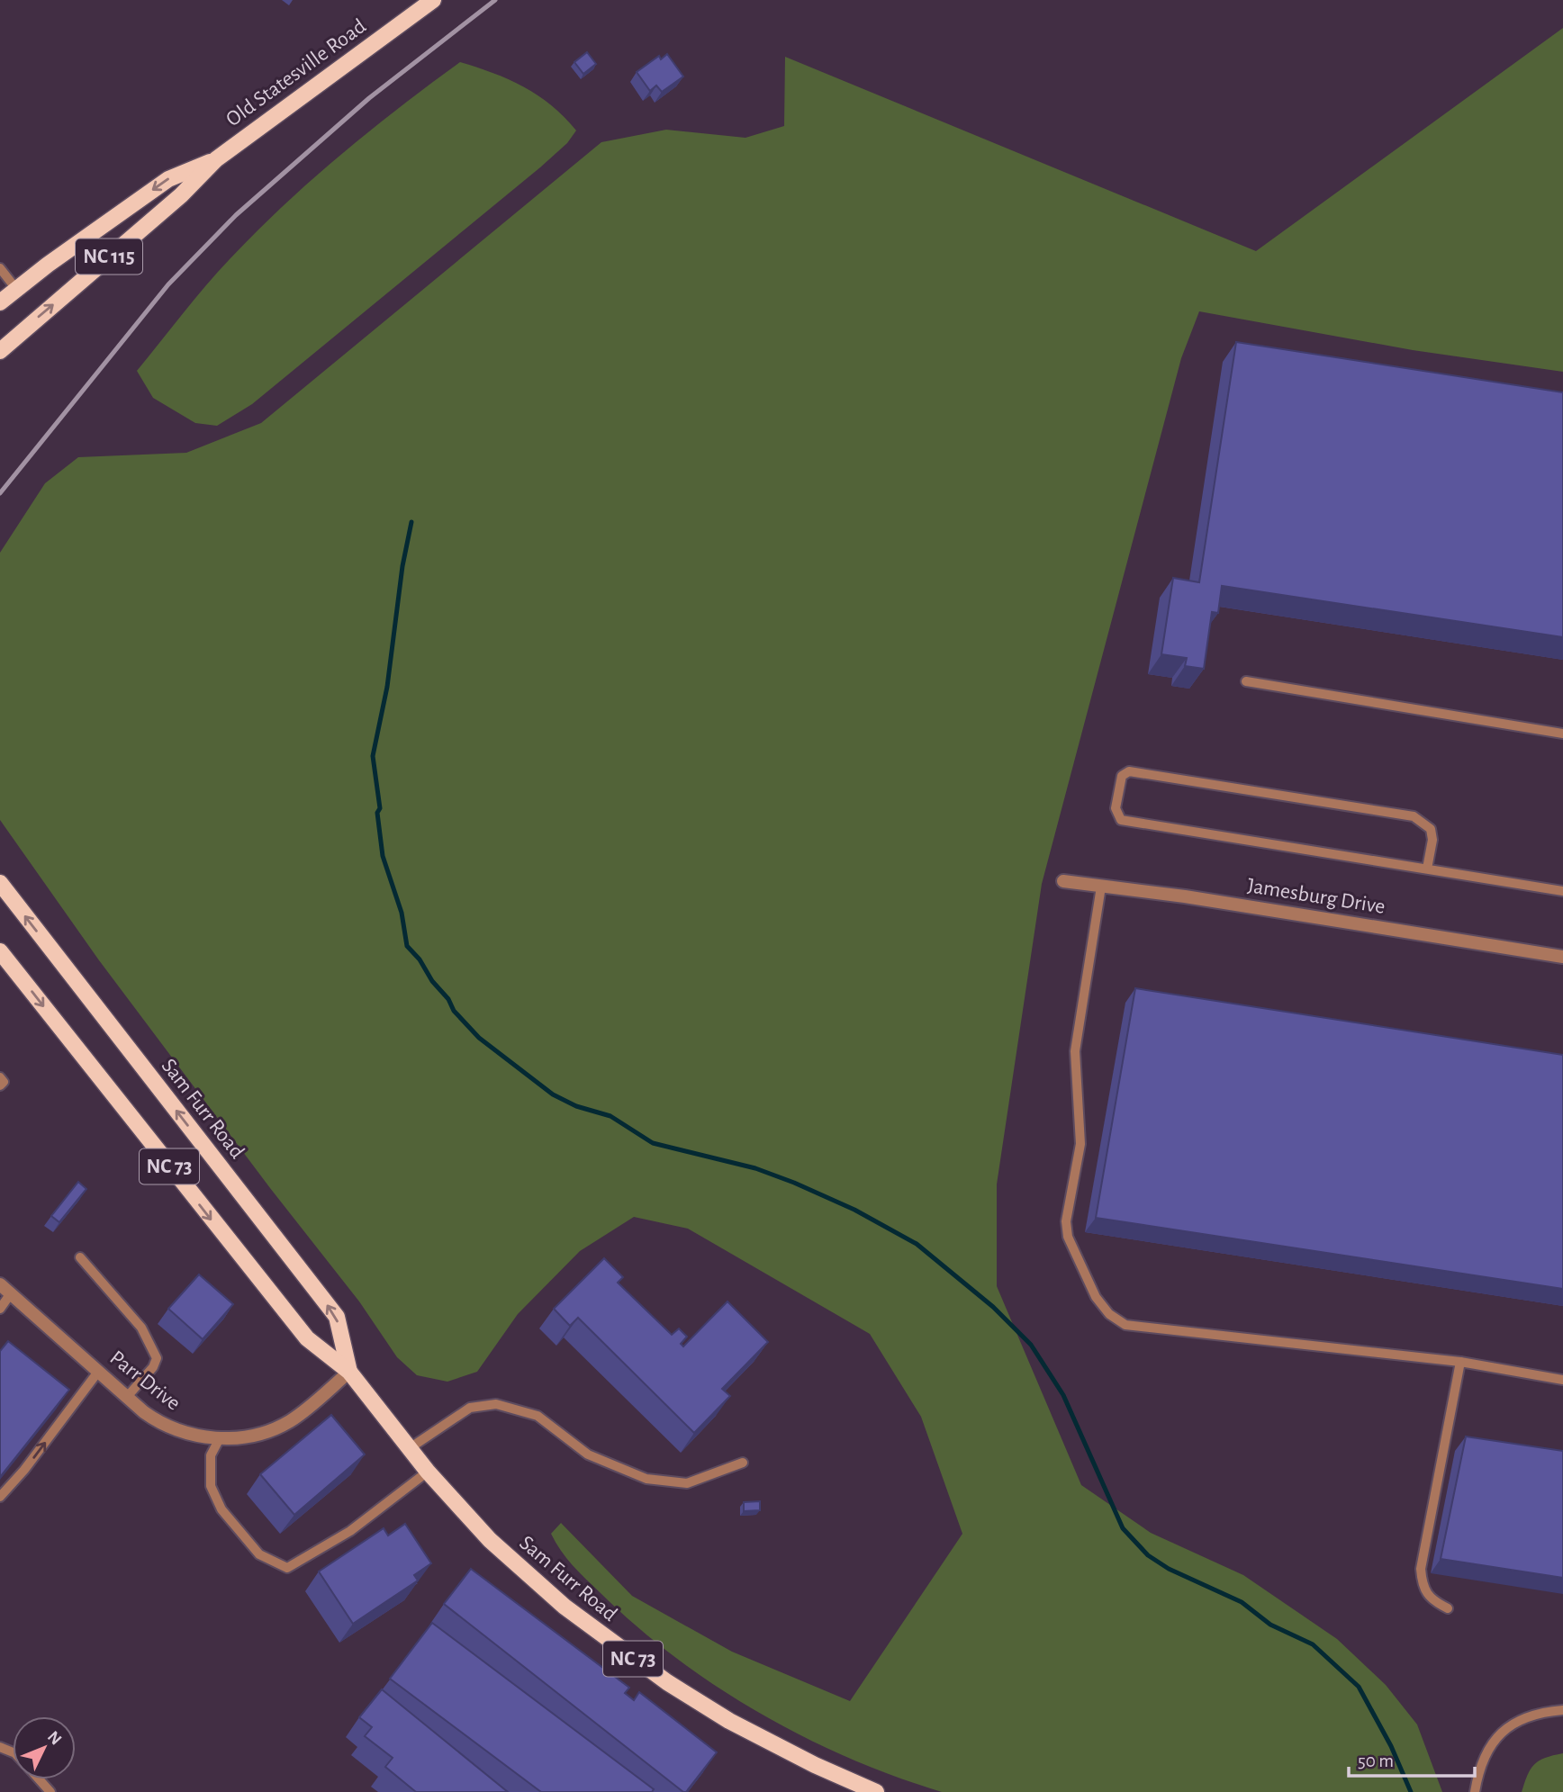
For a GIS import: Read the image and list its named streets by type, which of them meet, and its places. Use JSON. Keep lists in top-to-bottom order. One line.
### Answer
{"streets":{"main road":["Old Statesville Road","NC 115","Sam Furr Road","NC 73"],"street":["Jamesburg Drive","Parr Drive"]},"crossings":[["Sam Furr Road","Parr Drive"]],"scale_bar":"50 m","north":"top right"}
